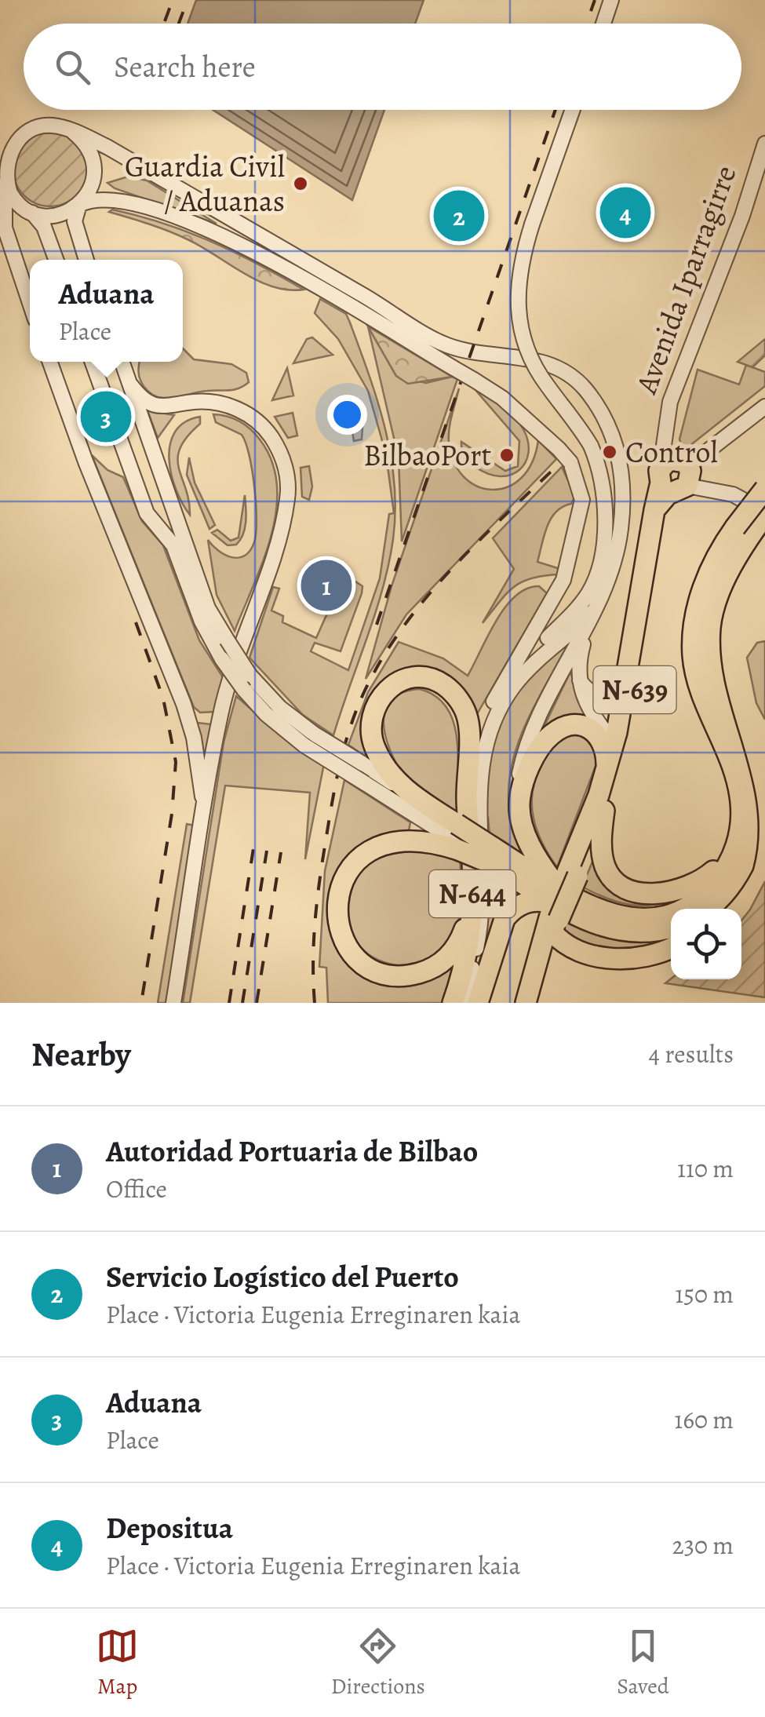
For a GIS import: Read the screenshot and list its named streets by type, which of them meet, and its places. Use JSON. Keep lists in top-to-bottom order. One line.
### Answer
{"streets":{"highway":["N-639","N-644"],"street":["Avenida Iparragirre"]},"crossings":[["Avenida Iparragirre","N-639"],["N-639","N-644"]],"places":["Guardia Civil / Aduanas","Control","BilbaoPort"],"page":{"search":"Search here","pins":["4","2","3","1"],"popup":["Aduana","Place"],"heading":["Nearby","4 results"],"list":[{"mark":"1","name":"Autoridad Portuaria de Bilbao","note":"Office","value":"110 m"},{"mark":"2","name":"Servicio Logístico del Puerto","note":"Place · Victoria Eugenia Erreginaren kaia","value":"150 m"},{"mark":"3","name":"Aduana","note":"Place","value":"160 m"},{"mark":"4","name":"Depositua","note":"Place · Victoria Eugenia Erreginaren kaia","value":"230 m"}],"nav":["Map","Directions","Saved"]}}
